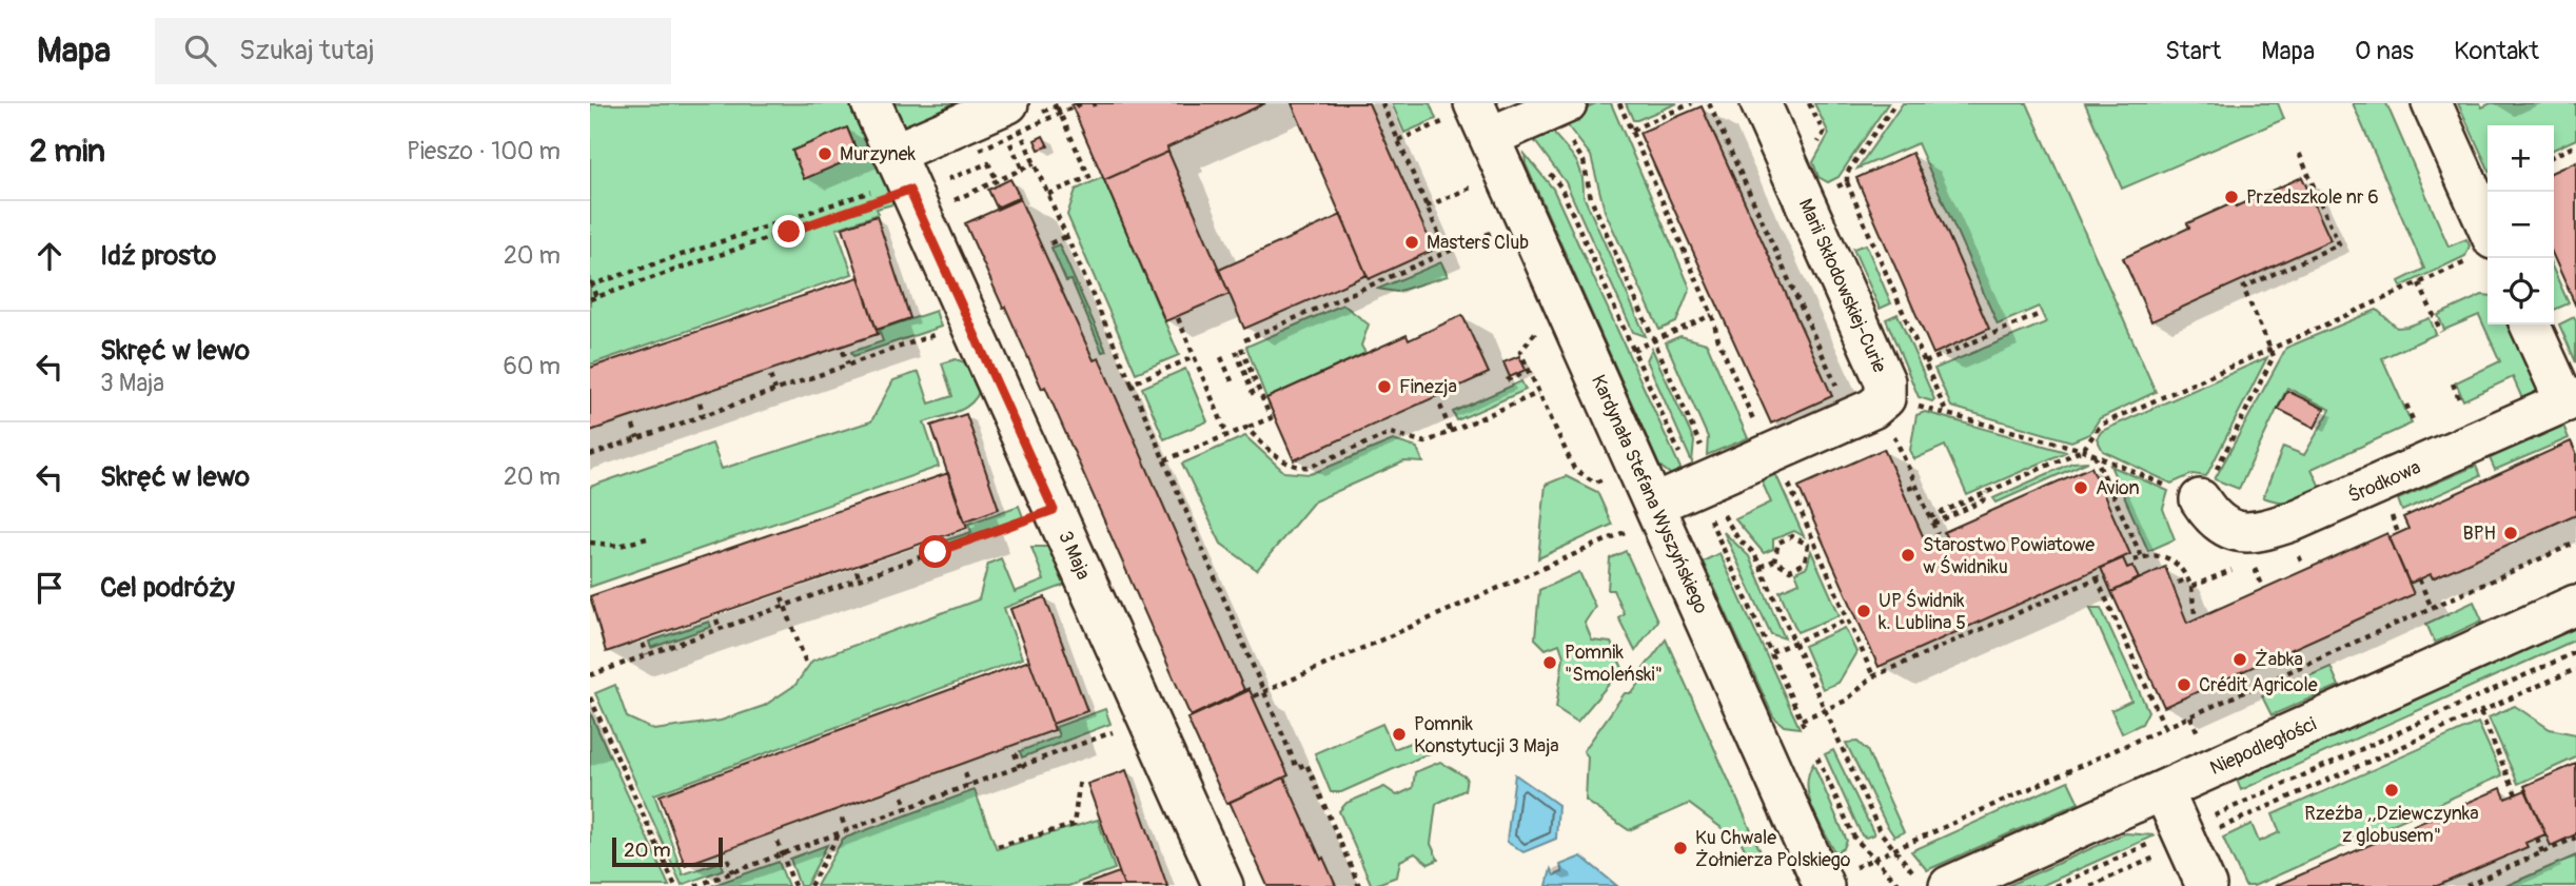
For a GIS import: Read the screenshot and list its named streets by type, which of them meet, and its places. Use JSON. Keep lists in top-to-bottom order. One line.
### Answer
{"streets":{"street":["Marii Skłodowskiej-Curie","Środkowa","Kardynała Stefana Wyszyńskiego","3 Maja","Niepodległości"]},"crossings":[["Marii Skłodowskiej-Curie","Kardynała Stefana Wyszyńskiego"]],"places":["Murzynek","Przedszkole nr 6","Masters Club","Finezja","Avion","BPH","Starostwo Powiatowe w Świdniku","UP Świdnik k. Lublina 5","Żabka","Pomnik \"Smoleński\"","Crédit Agricole","Pomnik Konstytucji 3 Maja","Rzeźba ,,Dziewczynka z globusem\"","Ku Chwale Żołnierza Polskiego"],"scale_bar":"20 m","page":{"header":"Mapa","search":"Szukaj tutaj","nav":["Start","Mapa","O nas","Kontakt"],"heading":["2 min","Pieszo · 100 m"],"map_buttons":["+","−"],"list":[["Idź prosto","20 m"],["Skręć w lewo","3 Maja","60 m"],["Skręć w lewo","20 m"],"Cel podróży"],"scale":"20 m"}}
